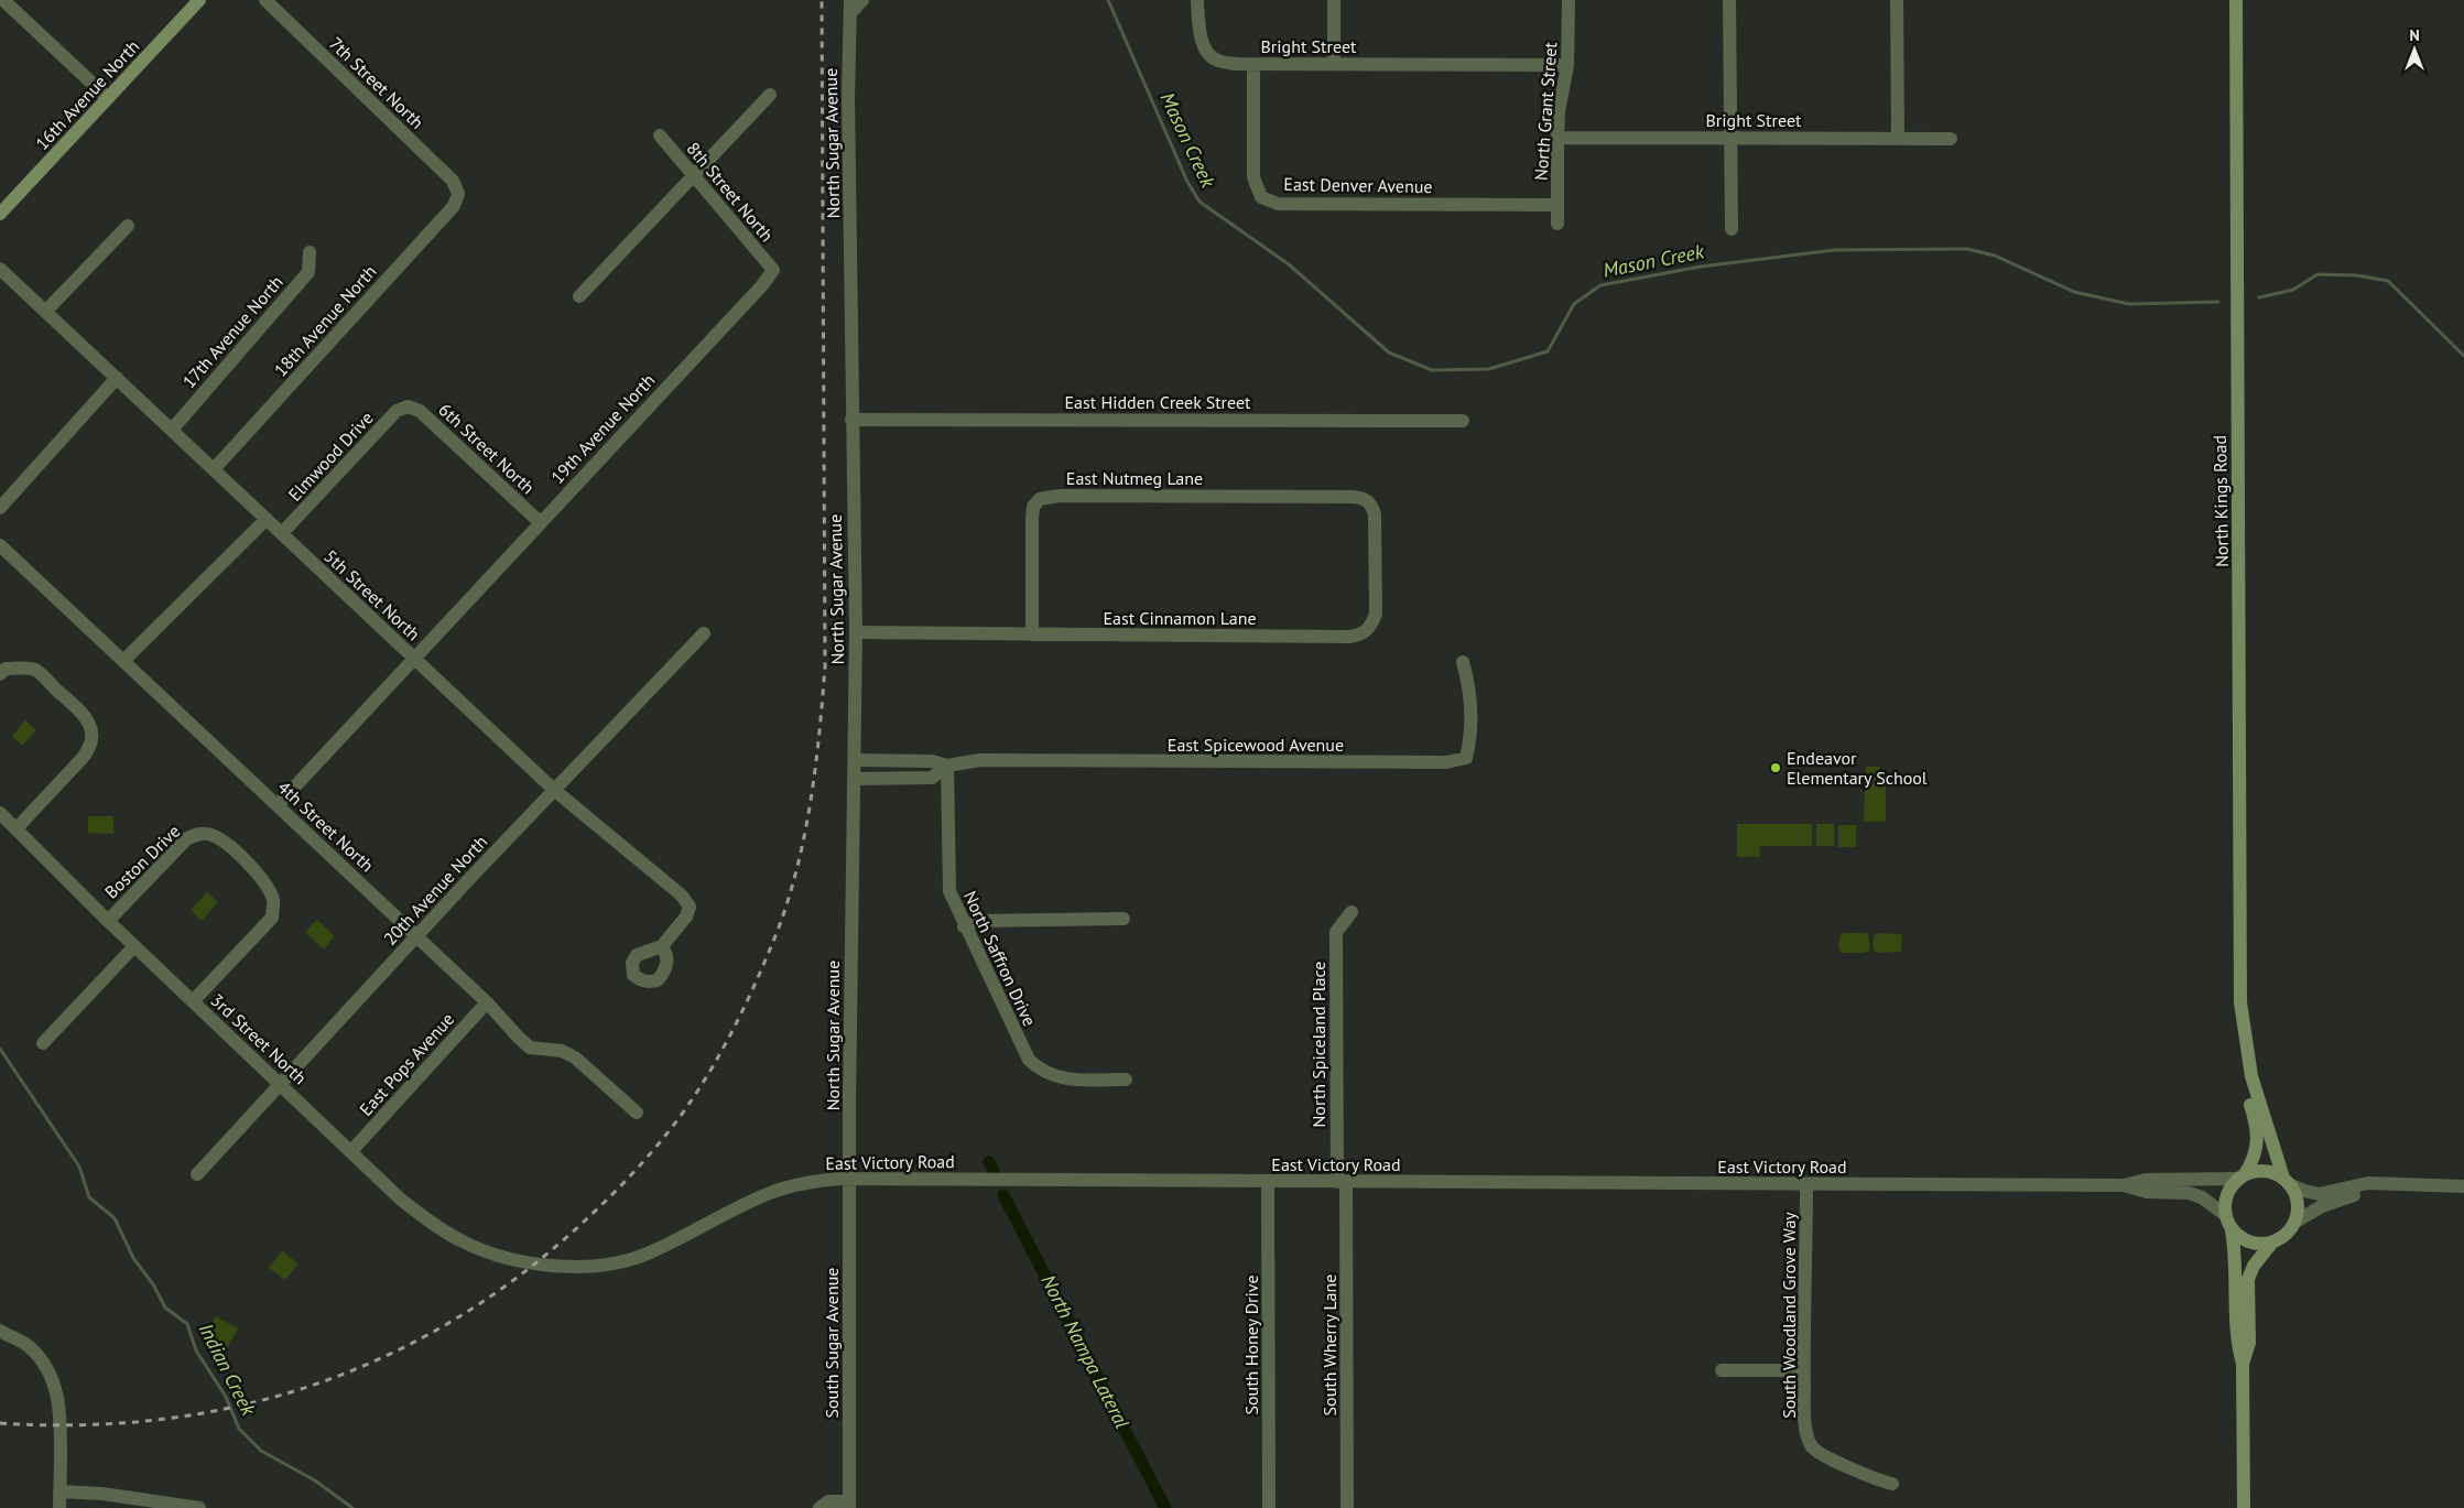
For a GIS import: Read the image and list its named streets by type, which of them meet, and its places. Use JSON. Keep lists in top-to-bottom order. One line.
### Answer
{"streets":{"main road":["16th Avenue North","North Kings Road"],"street":["Bright Street","7th Street North","North Grant Street","North Sugar Avenue","East Denver Avenue","8th Street North","18th Avenue North","17th Avenue North","East Hidden Creek Street","19th Avenue North","6th Street North","Elmwood Drive","East Nutmeg Lane","5th Street North","East Cinnamon Lane","East Spicewood Avenue","4th Street North","Boston Drive","20th Avenue North","North Saffron Drive","3rd Street North","North Spiceland Place","East Pops Avenue","East Victory Road","South Woodland Grove Way","South Sugar Avenue","South Honey Drive","South Wherry Lane"]},"crossings":[["Bright Street","North Grant Street"],["Bright Street","East Denver Avenue"],["7th Street North","18th Avenue North"],["North Grant Street","East Denver Avenue"],["North Sugar Avenue","East Hidden Creek Street"],["North Sugar Avenue","East Cinnamon Lane"],["North Sugar Avenue","East Spicewood Avenue"],["North Sugar Avenue","East Victory Road"],["North Sugar Avenue","South Sugar Avenue"],["8th Street North","19th Avenue North"],["18th Avenue North","5th Street North"],["17th Avenue North","5th Street North"],["19th Avenue North","6th Street North"],["19th Avenue North","5th Street North"],["19th Avenue North","4th Street North"],["6th Street North","Elmwood Drive"],["Elmwood Drive","5th Street North"],["East Nutmeg Lane","East Cinnamon Lane"],["North Kings Road","East Victory Road"],["5th Street North","20th Avenue North"],["East Spicewood Avenue","North Saffron Drive"],["4th Street North","20th Avenue North"],["4th Street North","East Pops Avenue"],["Boston Drive","3rd Street North"],["20th Avenue North","3rd Street North"],["3rd Street North","East Pops Avenue"],["3rd Street North","East Victory Road"],["North Spiceland Place","East Victory Road"],["North Spiceland Place","South Wherry Lane"],["East Victory Road","South Woodland Grove Way"],["East Victory Road","South Sugar Avenue"],["East Victory Road","South Honey Drive"],["East Victory Road","South Wherry Lane"]],"water":["Mason Creek","North Nampa Lateral","Indian Creek"],"places":["Endeavor Elementary School"],"north":"top"}
